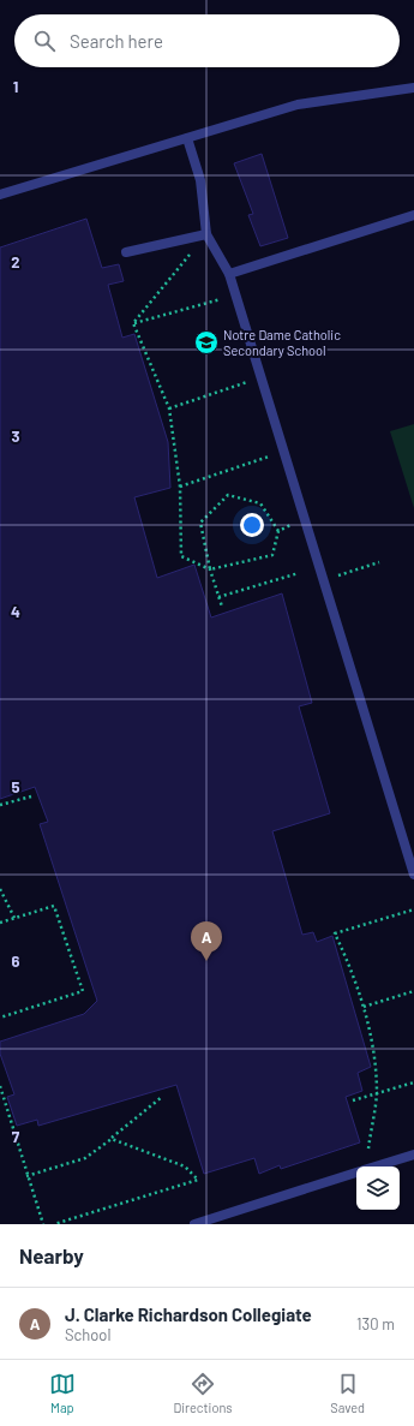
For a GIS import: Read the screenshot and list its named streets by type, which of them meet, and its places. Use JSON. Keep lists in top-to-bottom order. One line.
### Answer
{"places":{"school or university":["Notre Dame Catholic Secondary School"]},"page":{"search":"Search here","pins":"A","heading":"Nearby","list":[{"mark":"A","name":"J. Clarke Richardson Collegiate","note":"School","value":"130 m"}],"nav":["Map","Directions","Saved"]},"grid":{"rows":["1","2","3","4","5","6","7"]}}
